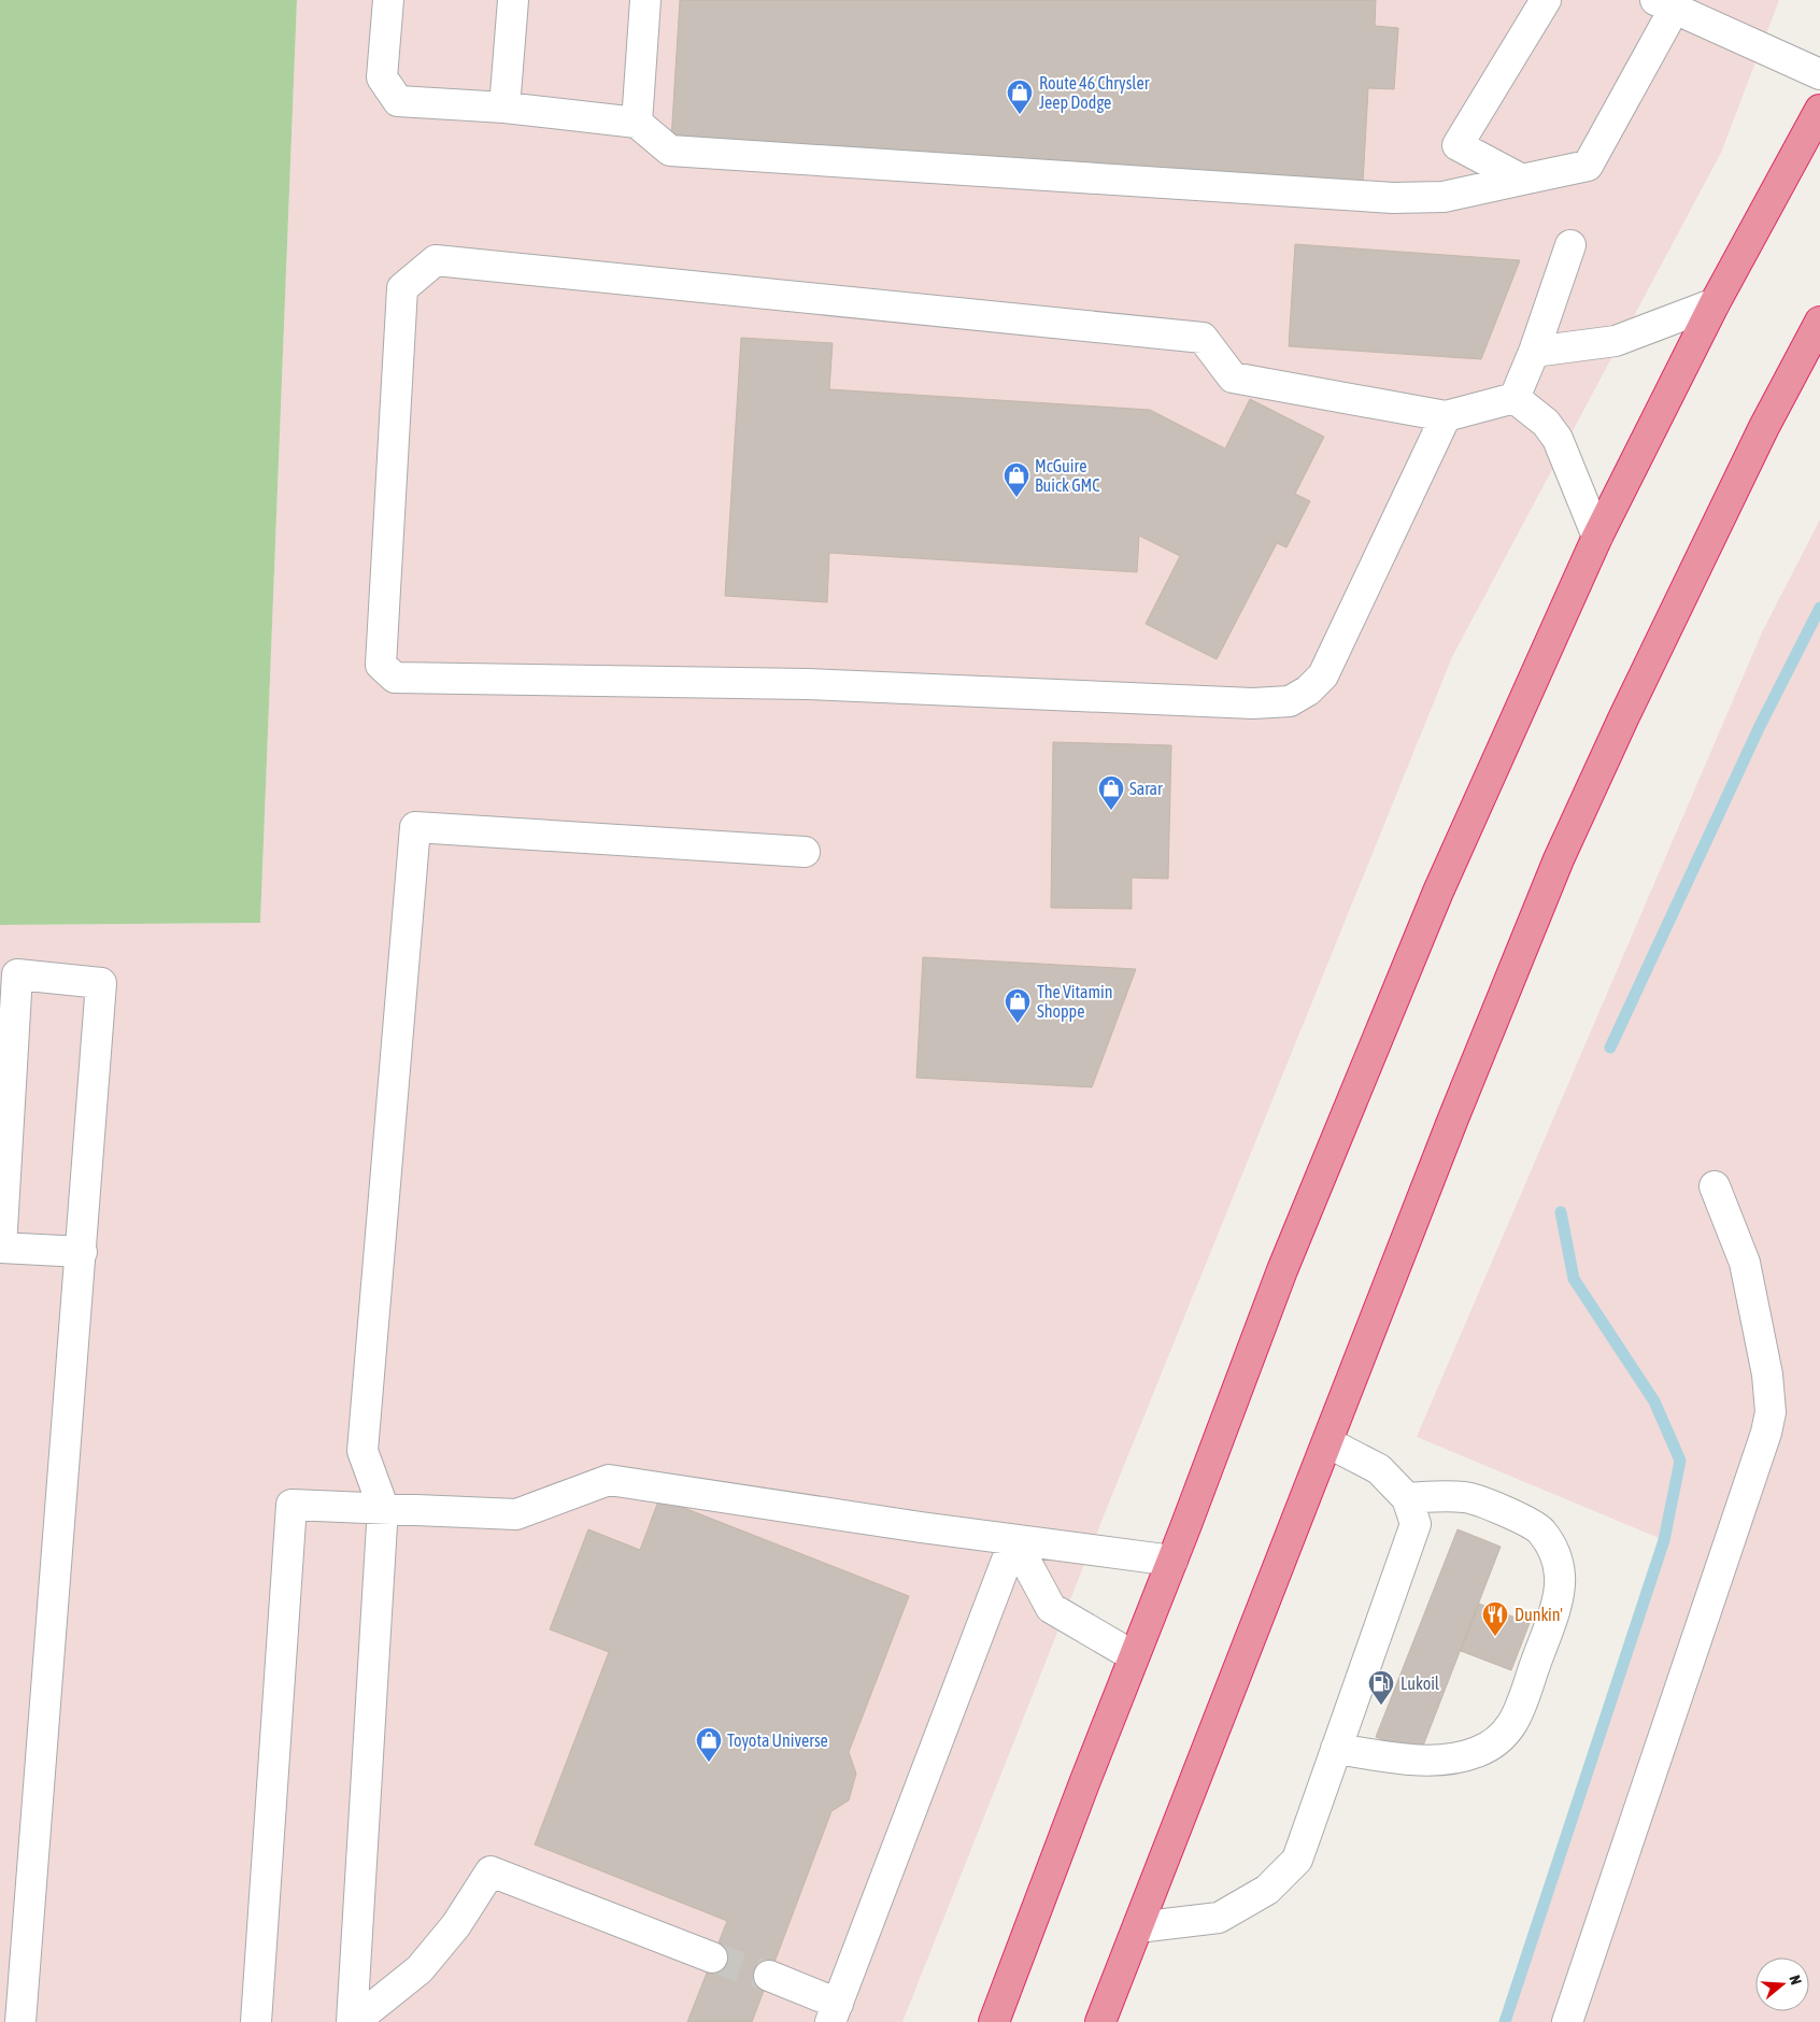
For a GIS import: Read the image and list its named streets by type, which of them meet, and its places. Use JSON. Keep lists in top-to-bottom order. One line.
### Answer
{"places":{"shop":["Route 46 Chrysler Jeep Dodge","McGuire Buick GMC","Sarar","The Vitamin Shoppe","Toyota Universe"],"restaurant":["Dunkin'"],"fuel station":["Lukoil"]},"north":"right"}
